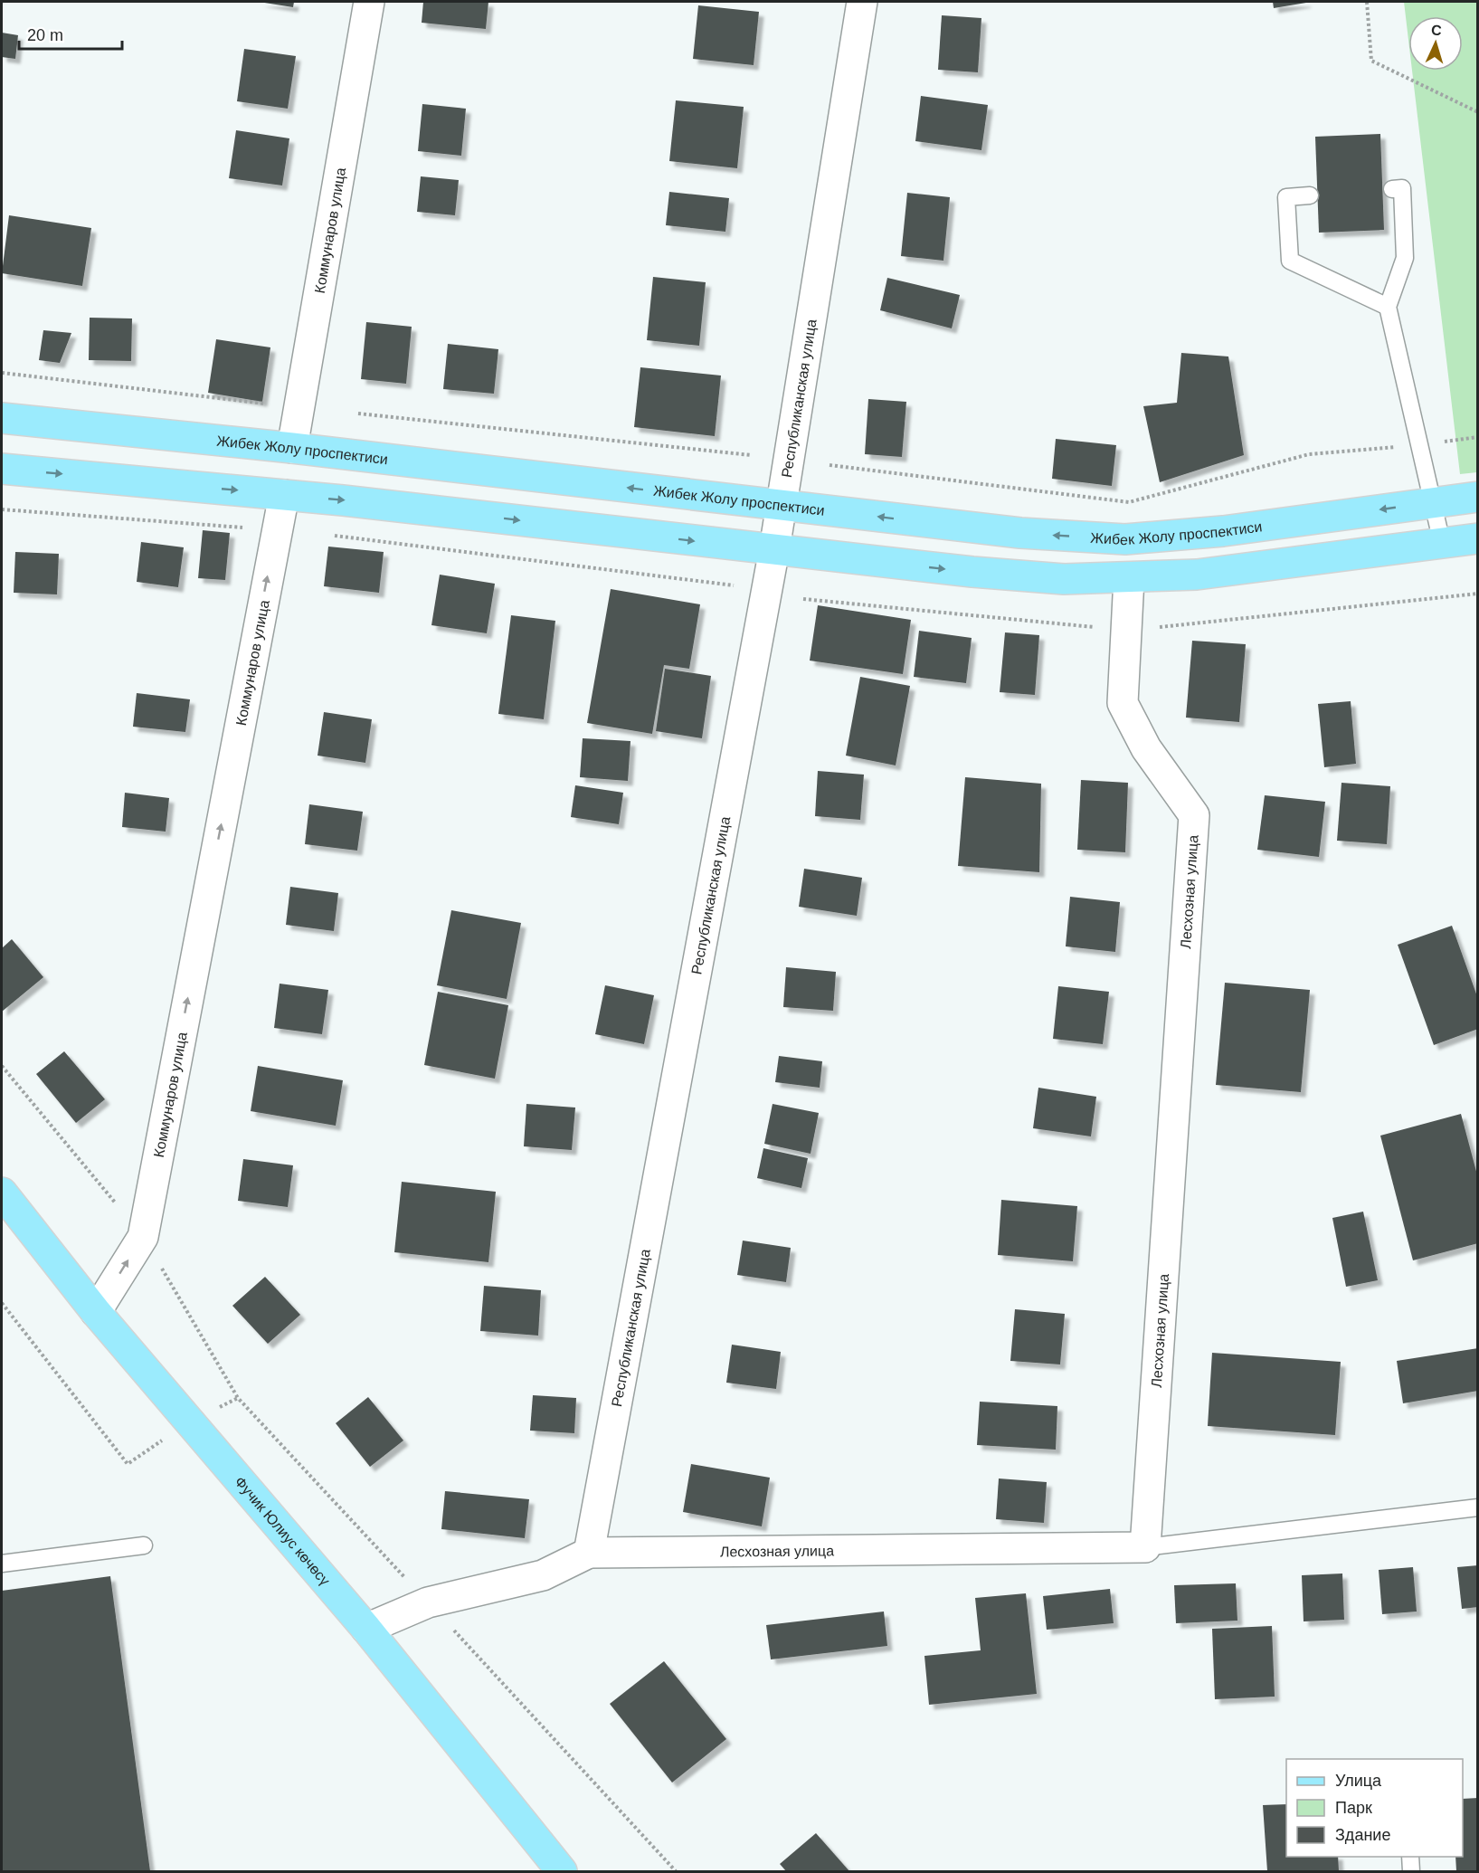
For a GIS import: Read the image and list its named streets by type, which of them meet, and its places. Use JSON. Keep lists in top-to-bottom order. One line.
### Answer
{"streets":{"main road":["Коммунаров улица","Жибек Жолу проспектиси","Фучик Юлиус көчөсү"],"street":["Республиканская улица","Лесхозная улица"]},"crossings":[["Коммунаров улица","Жибек Жолу проспектиси"],["Коммунаров улица","Фучик Юлиус көчөсү"],["Республиканская улица","Жибек Жолу проспектиси"],["Республиканская улица","Лесхозная улица"]],"one_way":["Коммунаров улица"],"legend":["Улица","Парк","Здание"],"scale_bar":"20 m","north":"top"}
